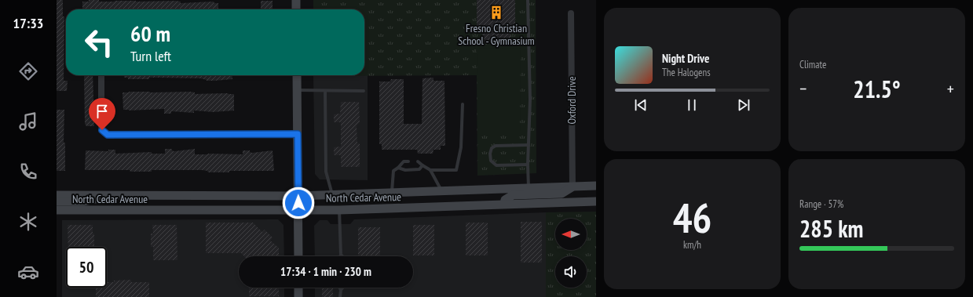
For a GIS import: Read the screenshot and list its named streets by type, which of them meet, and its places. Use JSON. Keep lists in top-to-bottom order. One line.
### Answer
{"streets":{"main road":["North Cedar Avenue"],"street":["Oxford Drive"]},"crossings":[["Oxford Drive","North Cedar Avenue"]],"places":{"building":["Fresno Christian School - Gymnasium"]},"north":"left","page":{"tabs":"17:33","tile":["Climate",["46","km/h"],["Range · 57%","285 km"]],"turn":["60 m","Turn left"],"song":["Night Drive","The Halogens"],"heat":["−","21.5°","+"],"limit":"50","trip":"17:34 · 1 min · 230 m"}}
